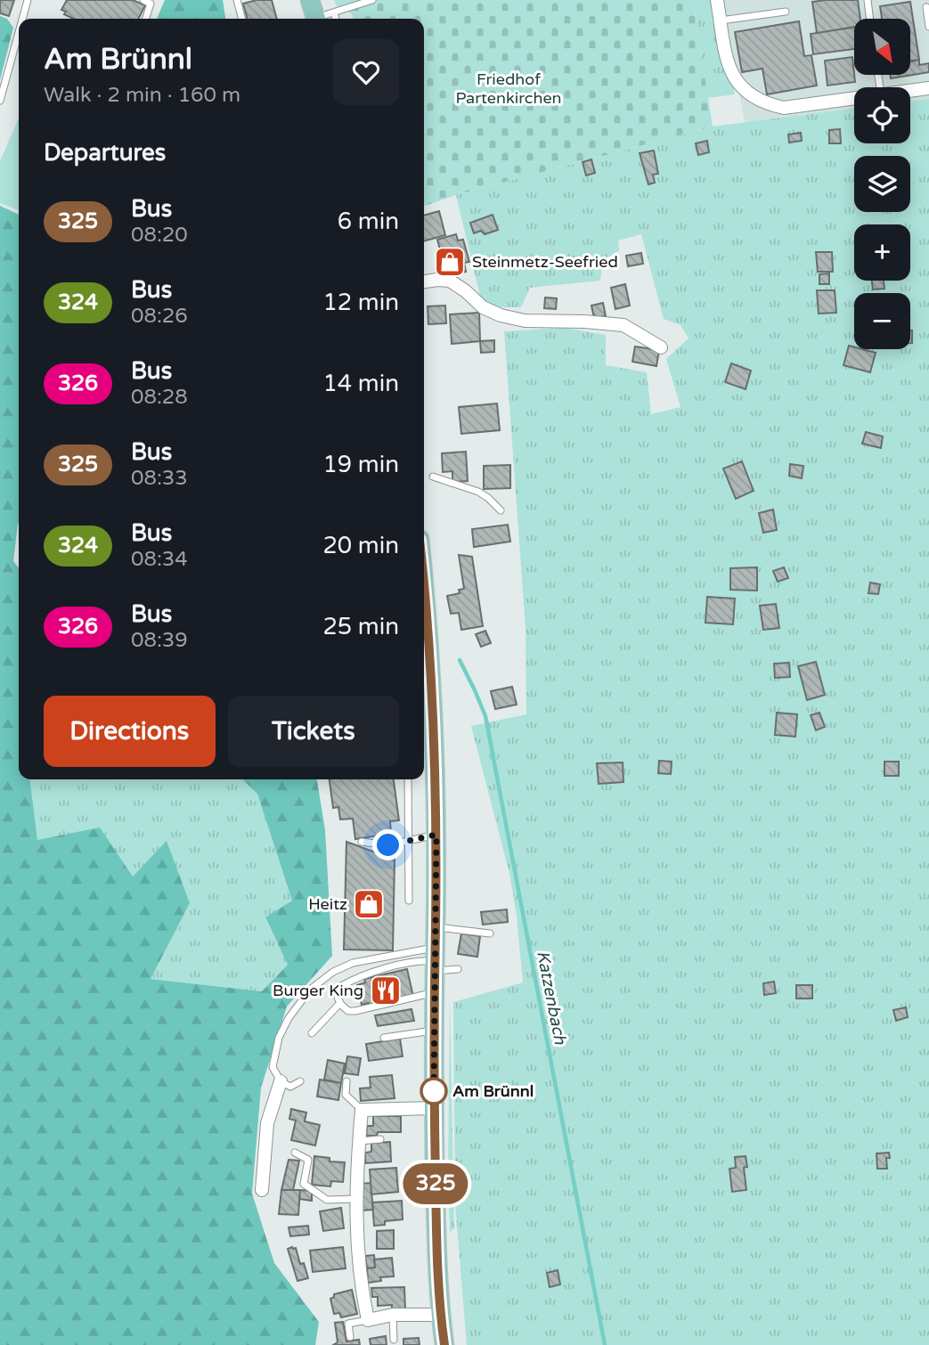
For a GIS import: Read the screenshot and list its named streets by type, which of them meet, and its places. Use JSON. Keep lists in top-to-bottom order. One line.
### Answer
{"water":["Katzenbach"],"parks":["Friedhof Partenkirchen"],"places":{"shop":["Steinmetz-Seefried","Heitz"],"restaurant":["Burger King"],"other":["Am Brünnl"]},"lines":["bus line 325"],"north":"bottom right","page":{"on_map":"325","map_buttons":["+","−"],"heading":[["Am Brünnl","Walk · 2 min · 160 m"],"Departures"],"list":[{"mark":"325","name":"Bus","note":"08:20","value":"6 min"},{"mark":"324","name":"Bus","note":"08:26","value":"12 min"},{"mark":"326","name":"Bus","note":"08:28","value":"14 min"},{"mark":"325","name":"Bus","note":"08:33","value":"19 min"},{"mark":"324","name":"Bus","note":"08:34","value":"20 min"},{"mark":"326","name":"Bus","note":"08:39","value":"25 min"}],"buttons":["Directions","Tickets"]}}
